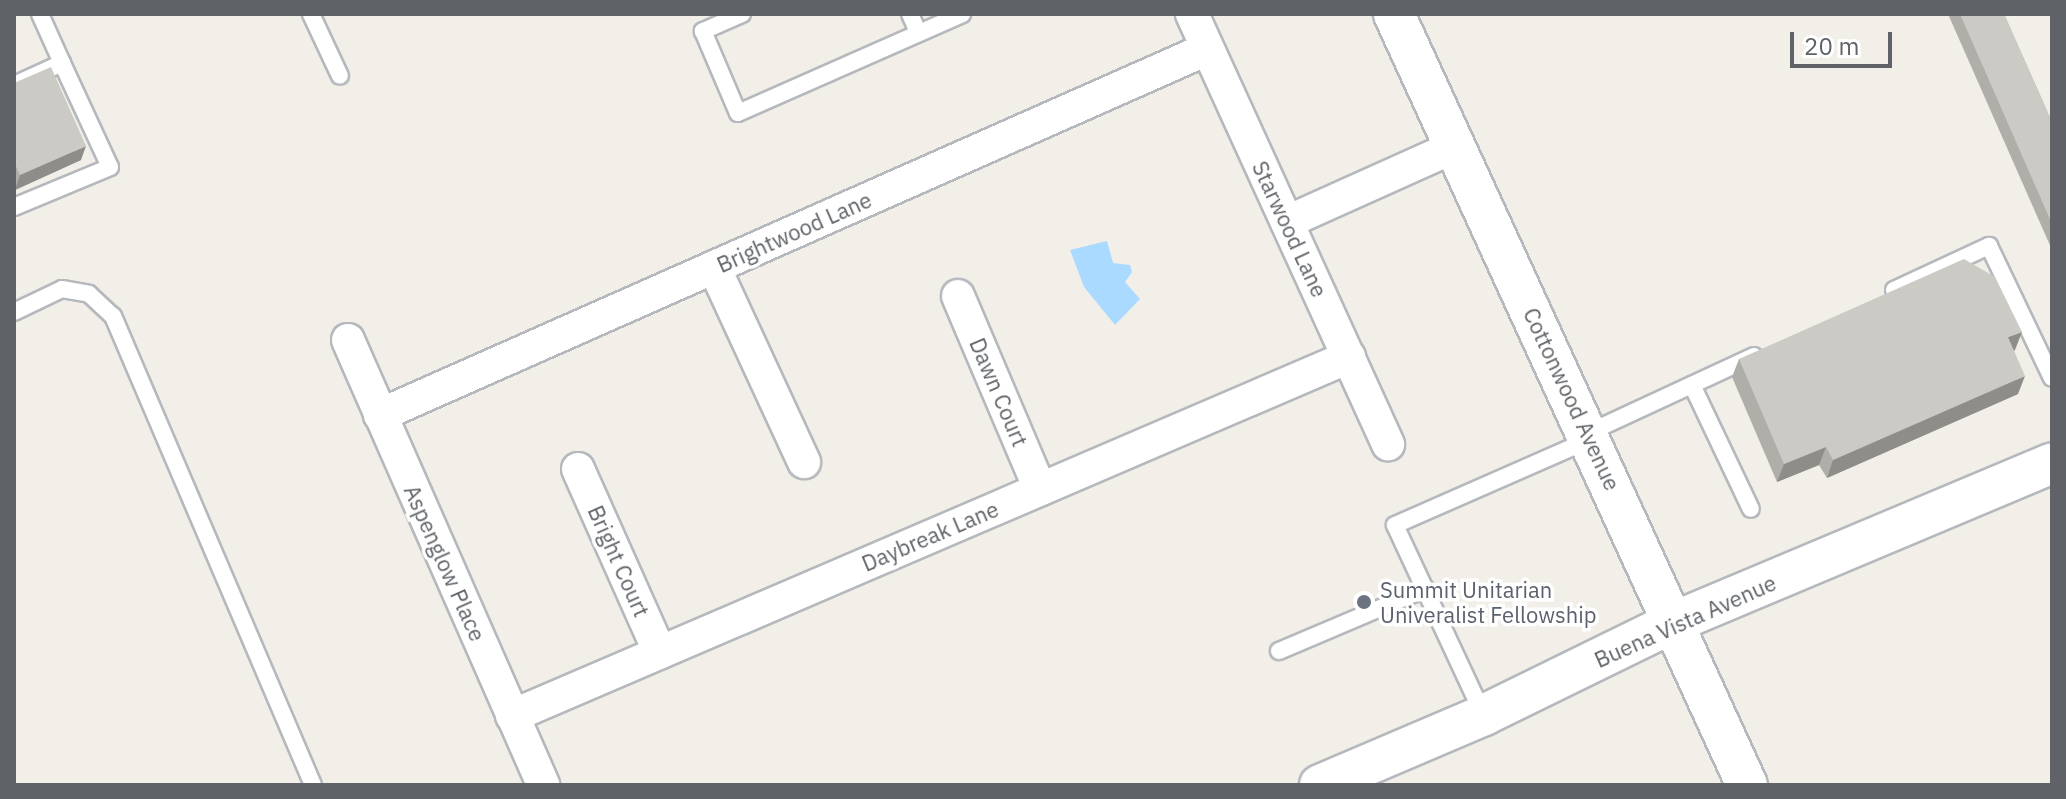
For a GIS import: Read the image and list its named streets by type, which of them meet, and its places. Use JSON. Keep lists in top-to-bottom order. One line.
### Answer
{"streets":{"street":["Starwood Lane","Brightwood Lane","Dawn Court","Cottonwood Avenue","Daybreak Lane","Bright Court","Aspenglow Place","Buena Vista Avenue"]},"crossings":[["Starwood Lane","Brightwood Lane"],["Starwood Lane","Daybreak Lane"],["Brightwood Lane","Aspenglow Place"],["Dawn Court","Daybreak Lane"],["Cottonwood Avenue","Buena Vista Avenue"],["Daybreak Lane","Bright Court"],["Daybreak Lane","Aspenglow Place"]],"places":["Summit Unitarian Univeralist Fellowship"],"scale_bar":"20 m"}
